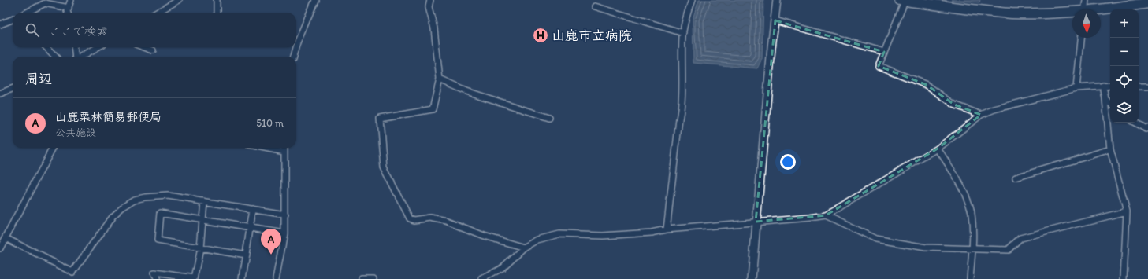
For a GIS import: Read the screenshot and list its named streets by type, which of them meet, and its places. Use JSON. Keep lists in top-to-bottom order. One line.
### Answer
{"places":{"hospital":["山鹿市立病院"]},"north":"bottom","page":{"map_buttons":["+","−"],"search":"ここで検索","heading":"周辺","list":[{"mark":"A","name":"山鹿栗林簡易郵便局","note":"公共施設","value":"510 m"}],"pins":"A"}}
